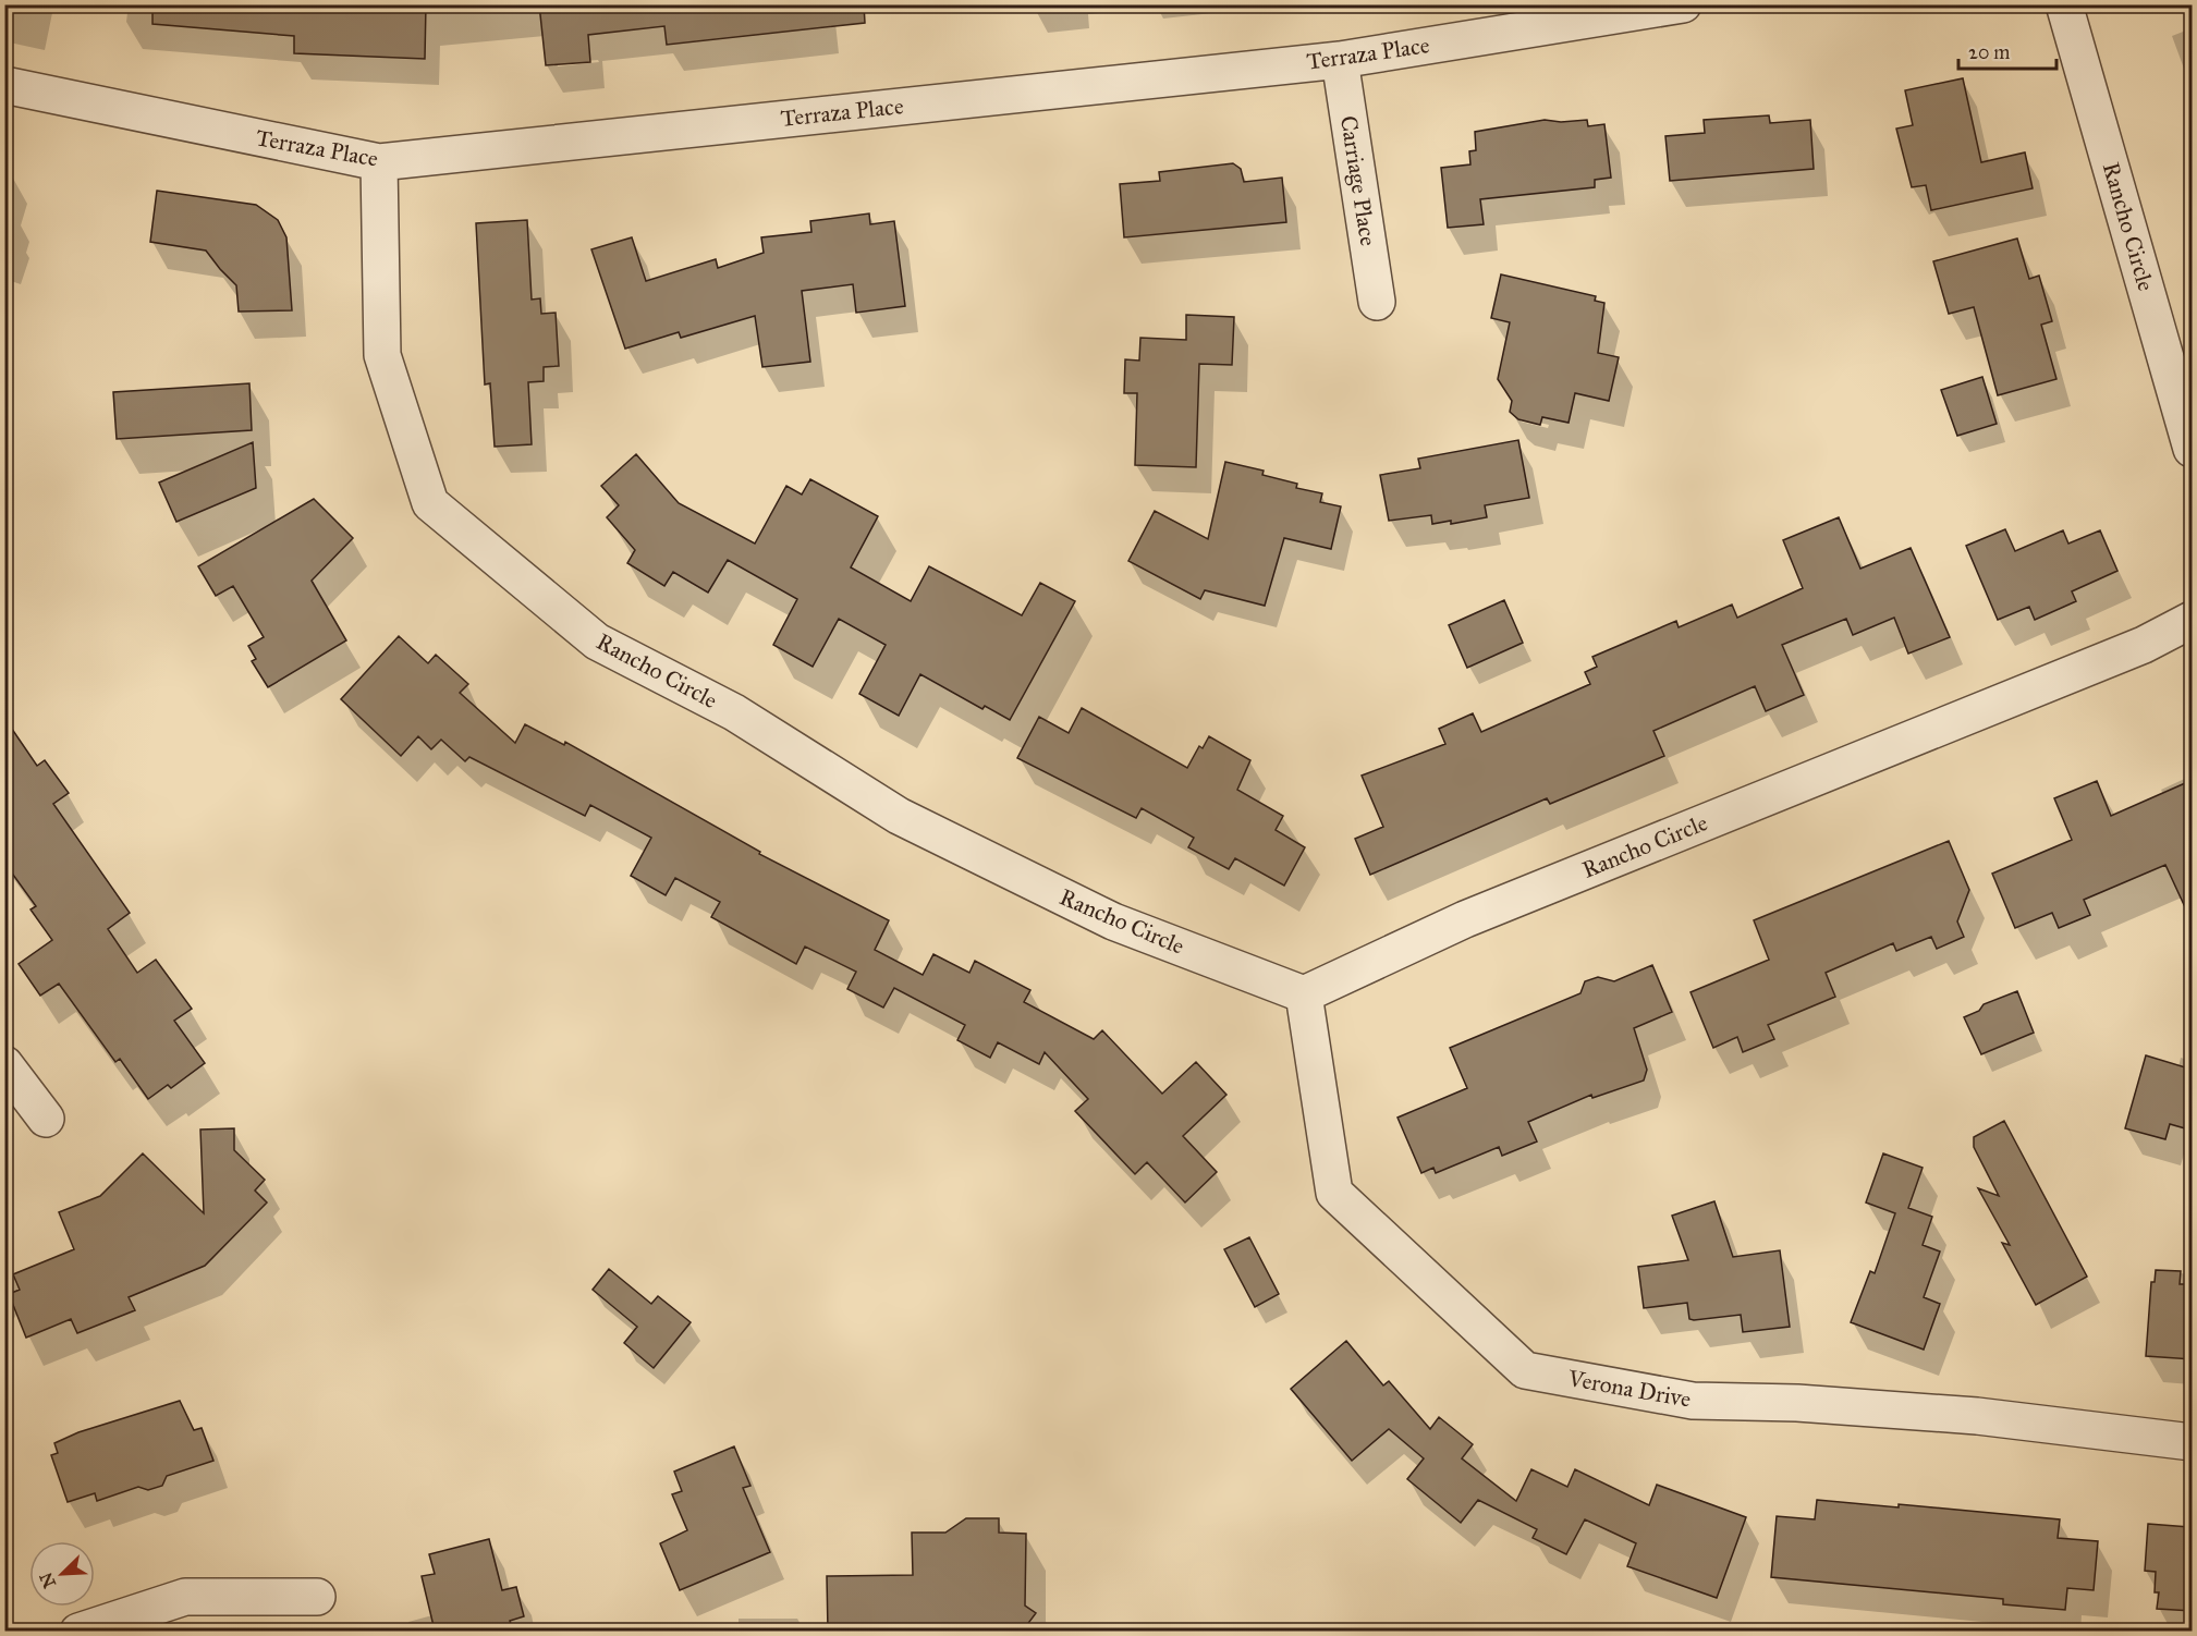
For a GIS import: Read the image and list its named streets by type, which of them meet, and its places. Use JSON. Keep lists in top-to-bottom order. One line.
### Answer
{"streets":{"street":["Terraza Place","Carriage Place","Rancho Circle","Verona Drive"]},"crossings":[["Terraza Place","Carriage Place"],["Terraza Place","Rancho Circle"],["Rancho Circle","Verona Drive"]],"scale_bar":"20 m","north":"bottom left"}
